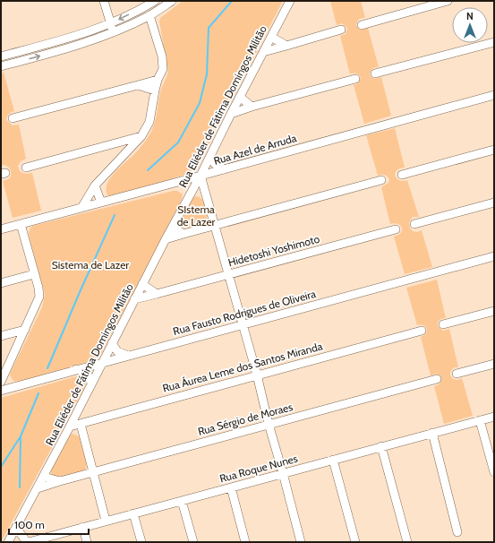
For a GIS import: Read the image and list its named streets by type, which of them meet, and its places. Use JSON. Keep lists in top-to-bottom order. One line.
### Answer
{"streets":{"street":["Rua Eliéder de Fátima Domingos Militão","Rua Azel de Arruda","Hidetoshi Yoshimoto","Rua Fausto Rodrigues de Oliveira","Rua Áurea Leme dos Santos Miranda","Rua Sérgio de Moraes","Rua Roque Nunes"]},"crossings":[["Rua Eliéder de Fátima Domingos Militão","Rua Azel de Arruda"],["Rua Eliéder de Fátima Domingos Militão","Hidetoshi Yoshimoto"],["Rua Eliéder de Fátima Domingos Militão","Rua Fausto Rodrigues de Oliveira"],["Rua Eliéder de Fátima Domingos Militão","Rua Áurea Leme dos Santos Miranda"],["Rua Eliéder de Fátima Domingos Militão","Rua Sérgio de Moraes"]],"parks":["SIstema de Lazer","Sistema de Lazer"],"scale_bar":"100 m","north":"top"}
